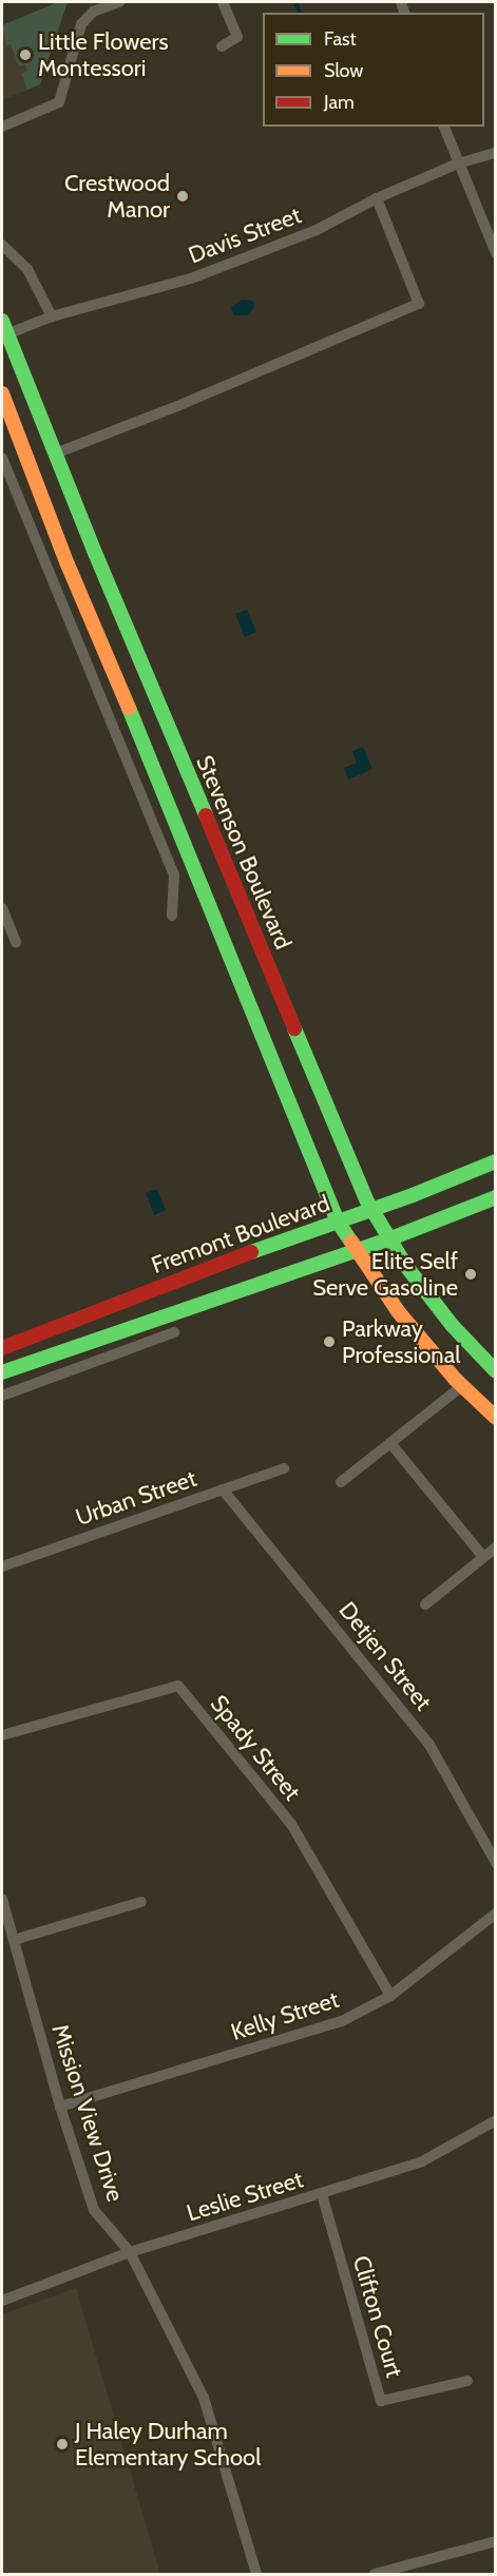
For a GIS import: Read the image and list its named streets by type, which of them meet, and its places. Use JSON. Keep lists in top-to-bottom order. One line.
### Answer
{"streets":{"main road":["Stevenson Boulevard","Fremont Boulevard"],"street":["Davis Street","Urban Street","Detjen Street","Spady Street","Kelly Street","Mission View Drive","Leslie Street","Clifton Court"]},"crossings":[["Davis Street","Stevenson Boulevard"],["Stevenson Boulevard","Fremont Boulevard"],["Urban Street","Detjen Street"],["Spady Street","Kelly Street"],["Kelly Street","Mission View Drive"],["Mission View Drive","Leslie Street"],["Leslie Street","Clifton Court"]],"places":["Little Flowers Montessori","Crestwood Manor","Elite Self Serve Gasoline","Parkway Professional","J Haley Durham Elementary School"],"legend":["Fast","Slow","Jam"]}
